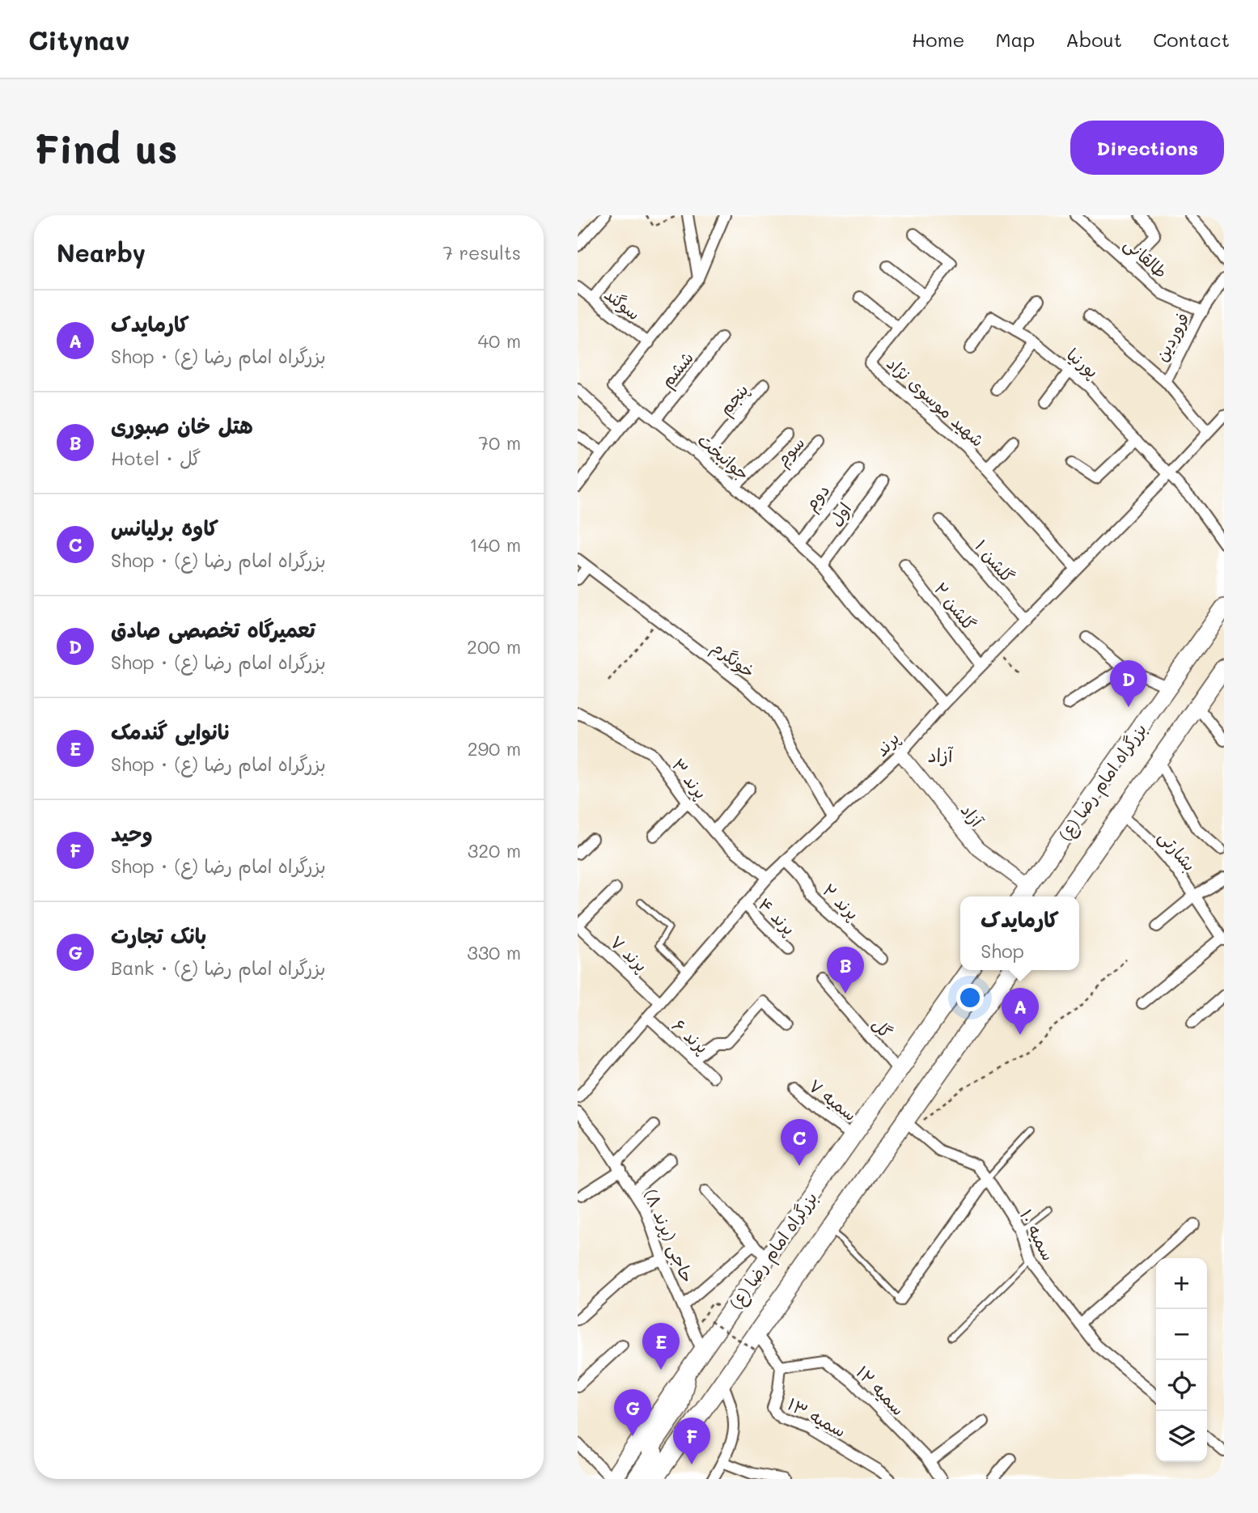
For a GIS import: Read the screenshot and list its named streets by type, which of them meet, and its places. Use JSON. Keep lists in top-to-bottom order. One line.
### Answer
{"streets":{"highway":["بزرگراه امام رضا (ع)"],"street":["طالقانی","سوگند","فروردین","پورنیا","ششم","پنجم","شهید موسوی نژاد","سوم","جوانبخت","دوم","اول","گلشن ۱","گلشن ۲","خونگرم","پرند","پرند ۳","آزاد","بشارتی","پرند ۲","پرند ۴","پرند ۷","گل","پرند ۶","سمیه ۷","سمیه ۱۰","حاجی (پرند ۸)","سمیه ۱۲","سمیه ۱۳"]},"crossings":[["طالقانی","فروردین"],["سوگند","جوانبخت"],["فروردین","پرند"],["پورنیا","پرند"],["ششم","جوانبخت"],["پنجم","جوانبخت"],["شهید موسوی نژاد","پرند"],["سوم","جوانبخت"],["جوانبخت","دوم"],["جوانبخت","اول"],["جوانبخت","پرند"],["گلشن ۱","پرند"],["گلشن ۲","پرند"],["خونگرم","پرند"],["پرند","پرند ۳"],["پرند","آزاد"],["پرند","پرند ۲"],["پرند","پرند ۴"],["پرند","پرند ۷"],["پرند","پرند ۶"],["بزرگراه امام رضا (ع)","آزاد"],["بزرگراه امام رضا (ع)","بشارتی"],["بزرگراه امام رضا (ع)","گل"],["بزرگراه امام رضا (ع)","سمیه ۷"],["بزرگراه امام رضا (ع)","سمیه ۱۰"],["بزرگراه امام رضا (ع)","حاجی (پرند ۸)"],["سمیه ۱۲","سمیه ۱۳"]],"districts":["آزاد"],"page":{"header":"Citynav","nav":["Home","Map","About","Contact"],"buttons":"Directions","title":"Find us","heading":["Nearby","7 results"],"list":[{"mark":"A","name":"کارمایدک","note":"Shop · بزرگراه امام رضا (ع)","value":"40 m"},{"mark":"B","name":"هتل خان صبوری","note":"Hotel · گل","value":"70 m"},{"mark":"C","name":"کاوه برلیانس","note":"Shop · بزرگراه امام رضا (ع)","value":"140 m"},{"mark":"D","name":"تعمیرگاه تخصصی صادق","note":"Shop · بزرگراه امام رضا (ع)","value":"200 m"},{"mark":"E","name":"نانوایی گندمک","note":"Shop · بزرگراه امام رضا (ع)","value":"290 m"},{"mark":"F","name":"وحید","note":"Shop · بزرگراه امام رضا (ع)","value":"320 m"},{"mark":"G","name":"بانک تجارت","note":"Bank · بزرگراه امام رضا (ع)","value":"330 m"}],"pins":["D","B","A","C","E","G","F"],"popup":["کارمایدک","Shop"],"map_buttons":["+","−"]}}
